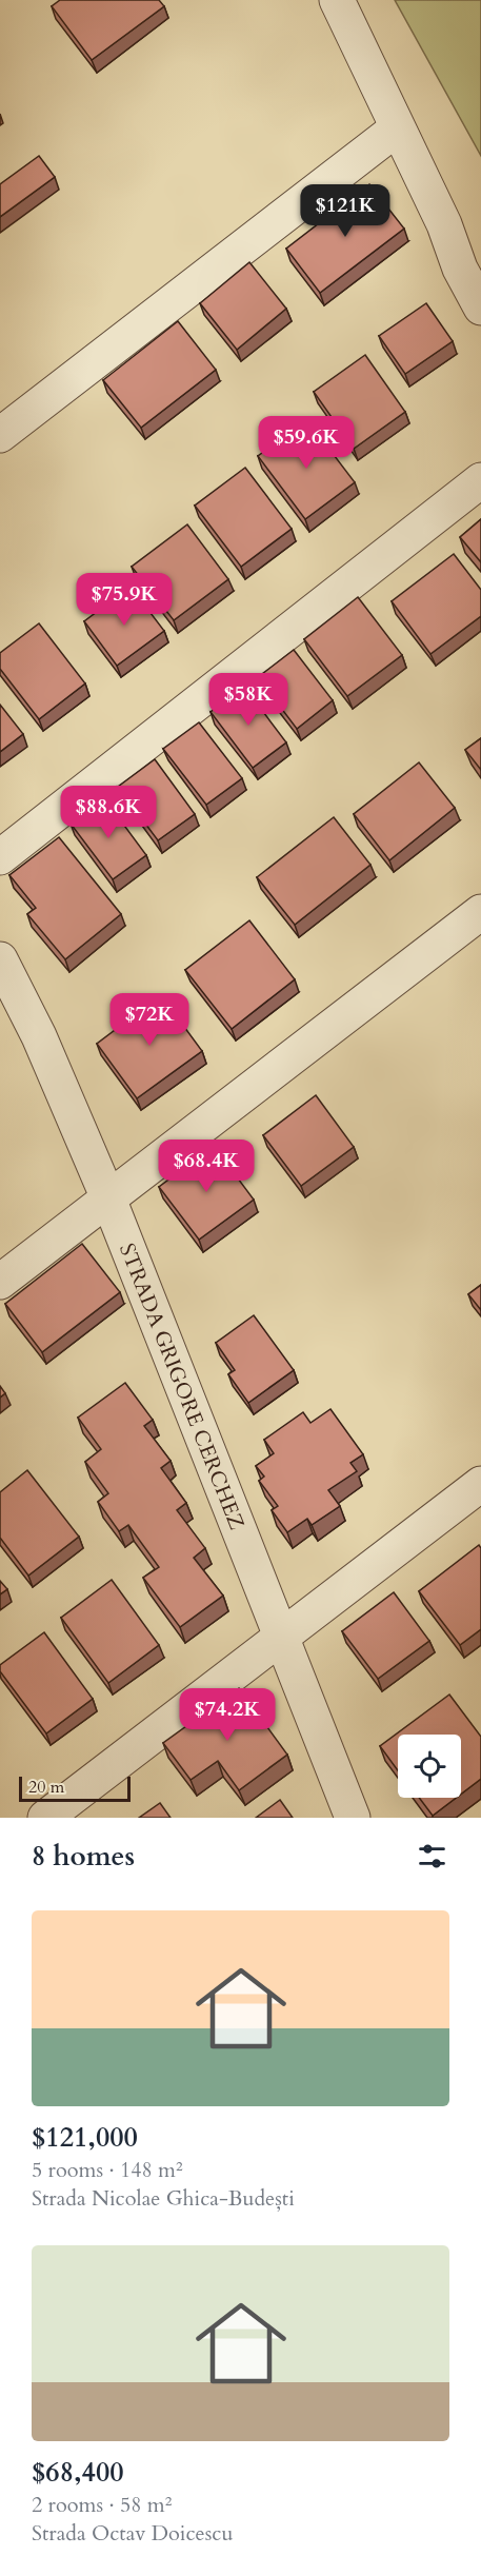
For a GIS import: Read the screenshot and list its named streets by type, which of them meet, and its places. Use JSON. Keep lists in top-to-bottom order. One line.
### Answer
{"streets":{"street":["STRADA GRIGORE CERCHEZ"]},"scale_bar":"20 m","page":{"price":["$121K","$59.6K","$75.9K","$58K","$88.6K","$72K","$68.4K","$74.2K"],"scale":"20 m","heading":"8 homes","list":[{"name":"$121,000","note":"5 rooms · 148 m² · Strada Nicolae Ghica-Budești"},{"name":"$68,400","note":"2 rooms · 58 m² · Strada Octav Doicescu"}]}}
